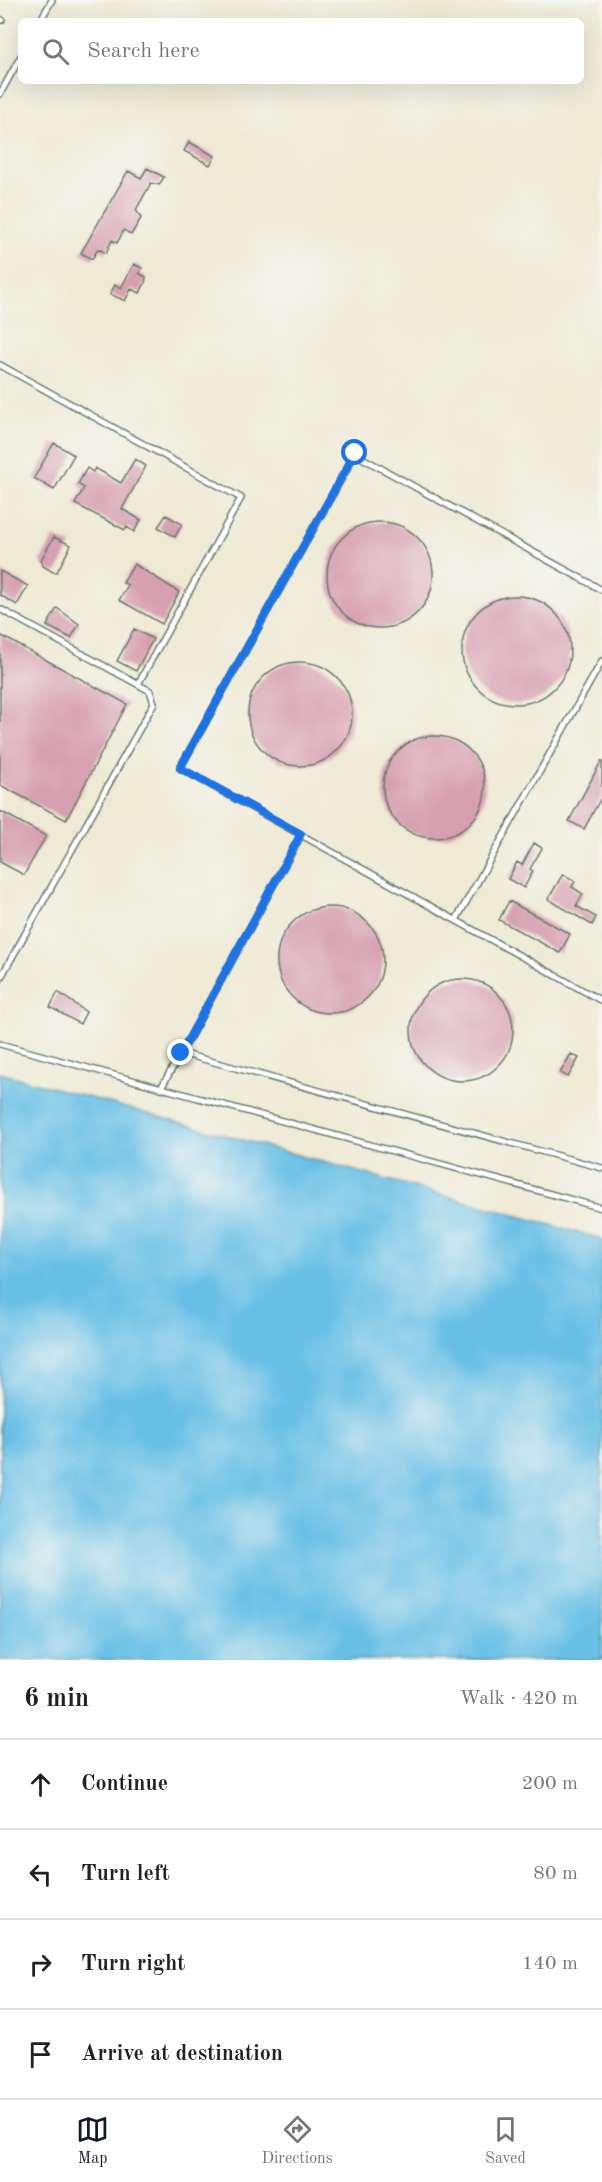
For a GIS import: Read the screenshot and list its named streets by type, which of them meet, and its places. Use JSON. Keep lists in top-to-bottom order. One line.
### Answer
{"page":{"search":"Search here","heading":["6 min","Walk · 420 m"],"list":[["Continue","200 m"],["Turn left","80 m"],["Turn right","140 m"],"Arrive at destination"],"nav":["Map","Directions","Saved"]}}
